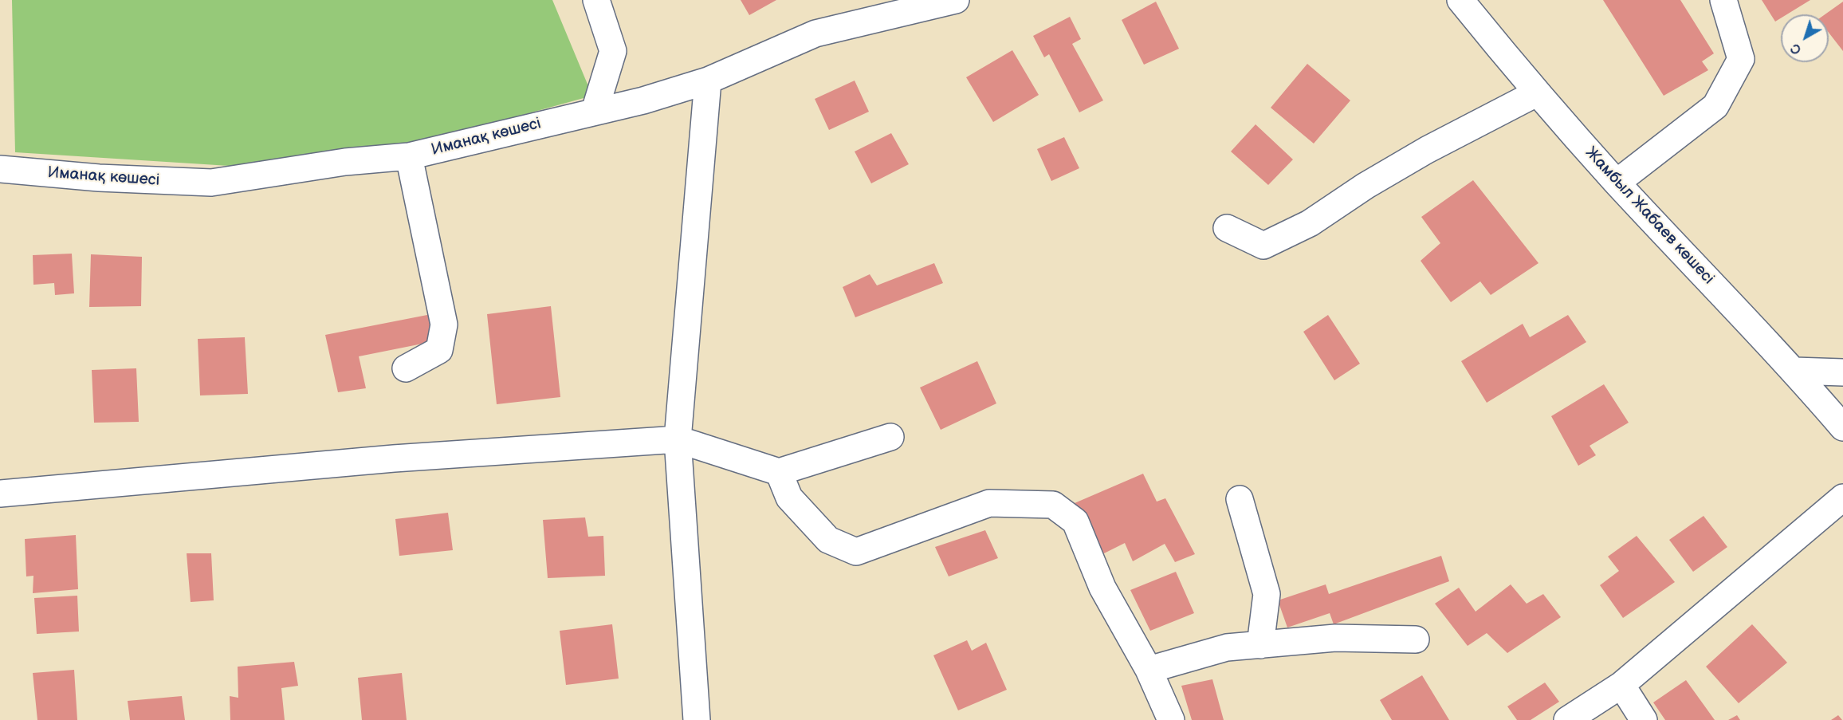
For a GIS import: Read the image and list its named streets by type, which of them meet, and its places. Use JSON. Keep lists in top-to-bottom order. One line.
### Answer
{"streets":{"street":["Иманақ көшесі","Жамбыл Жабаев көшесі"]},"north":"bottom left"}
